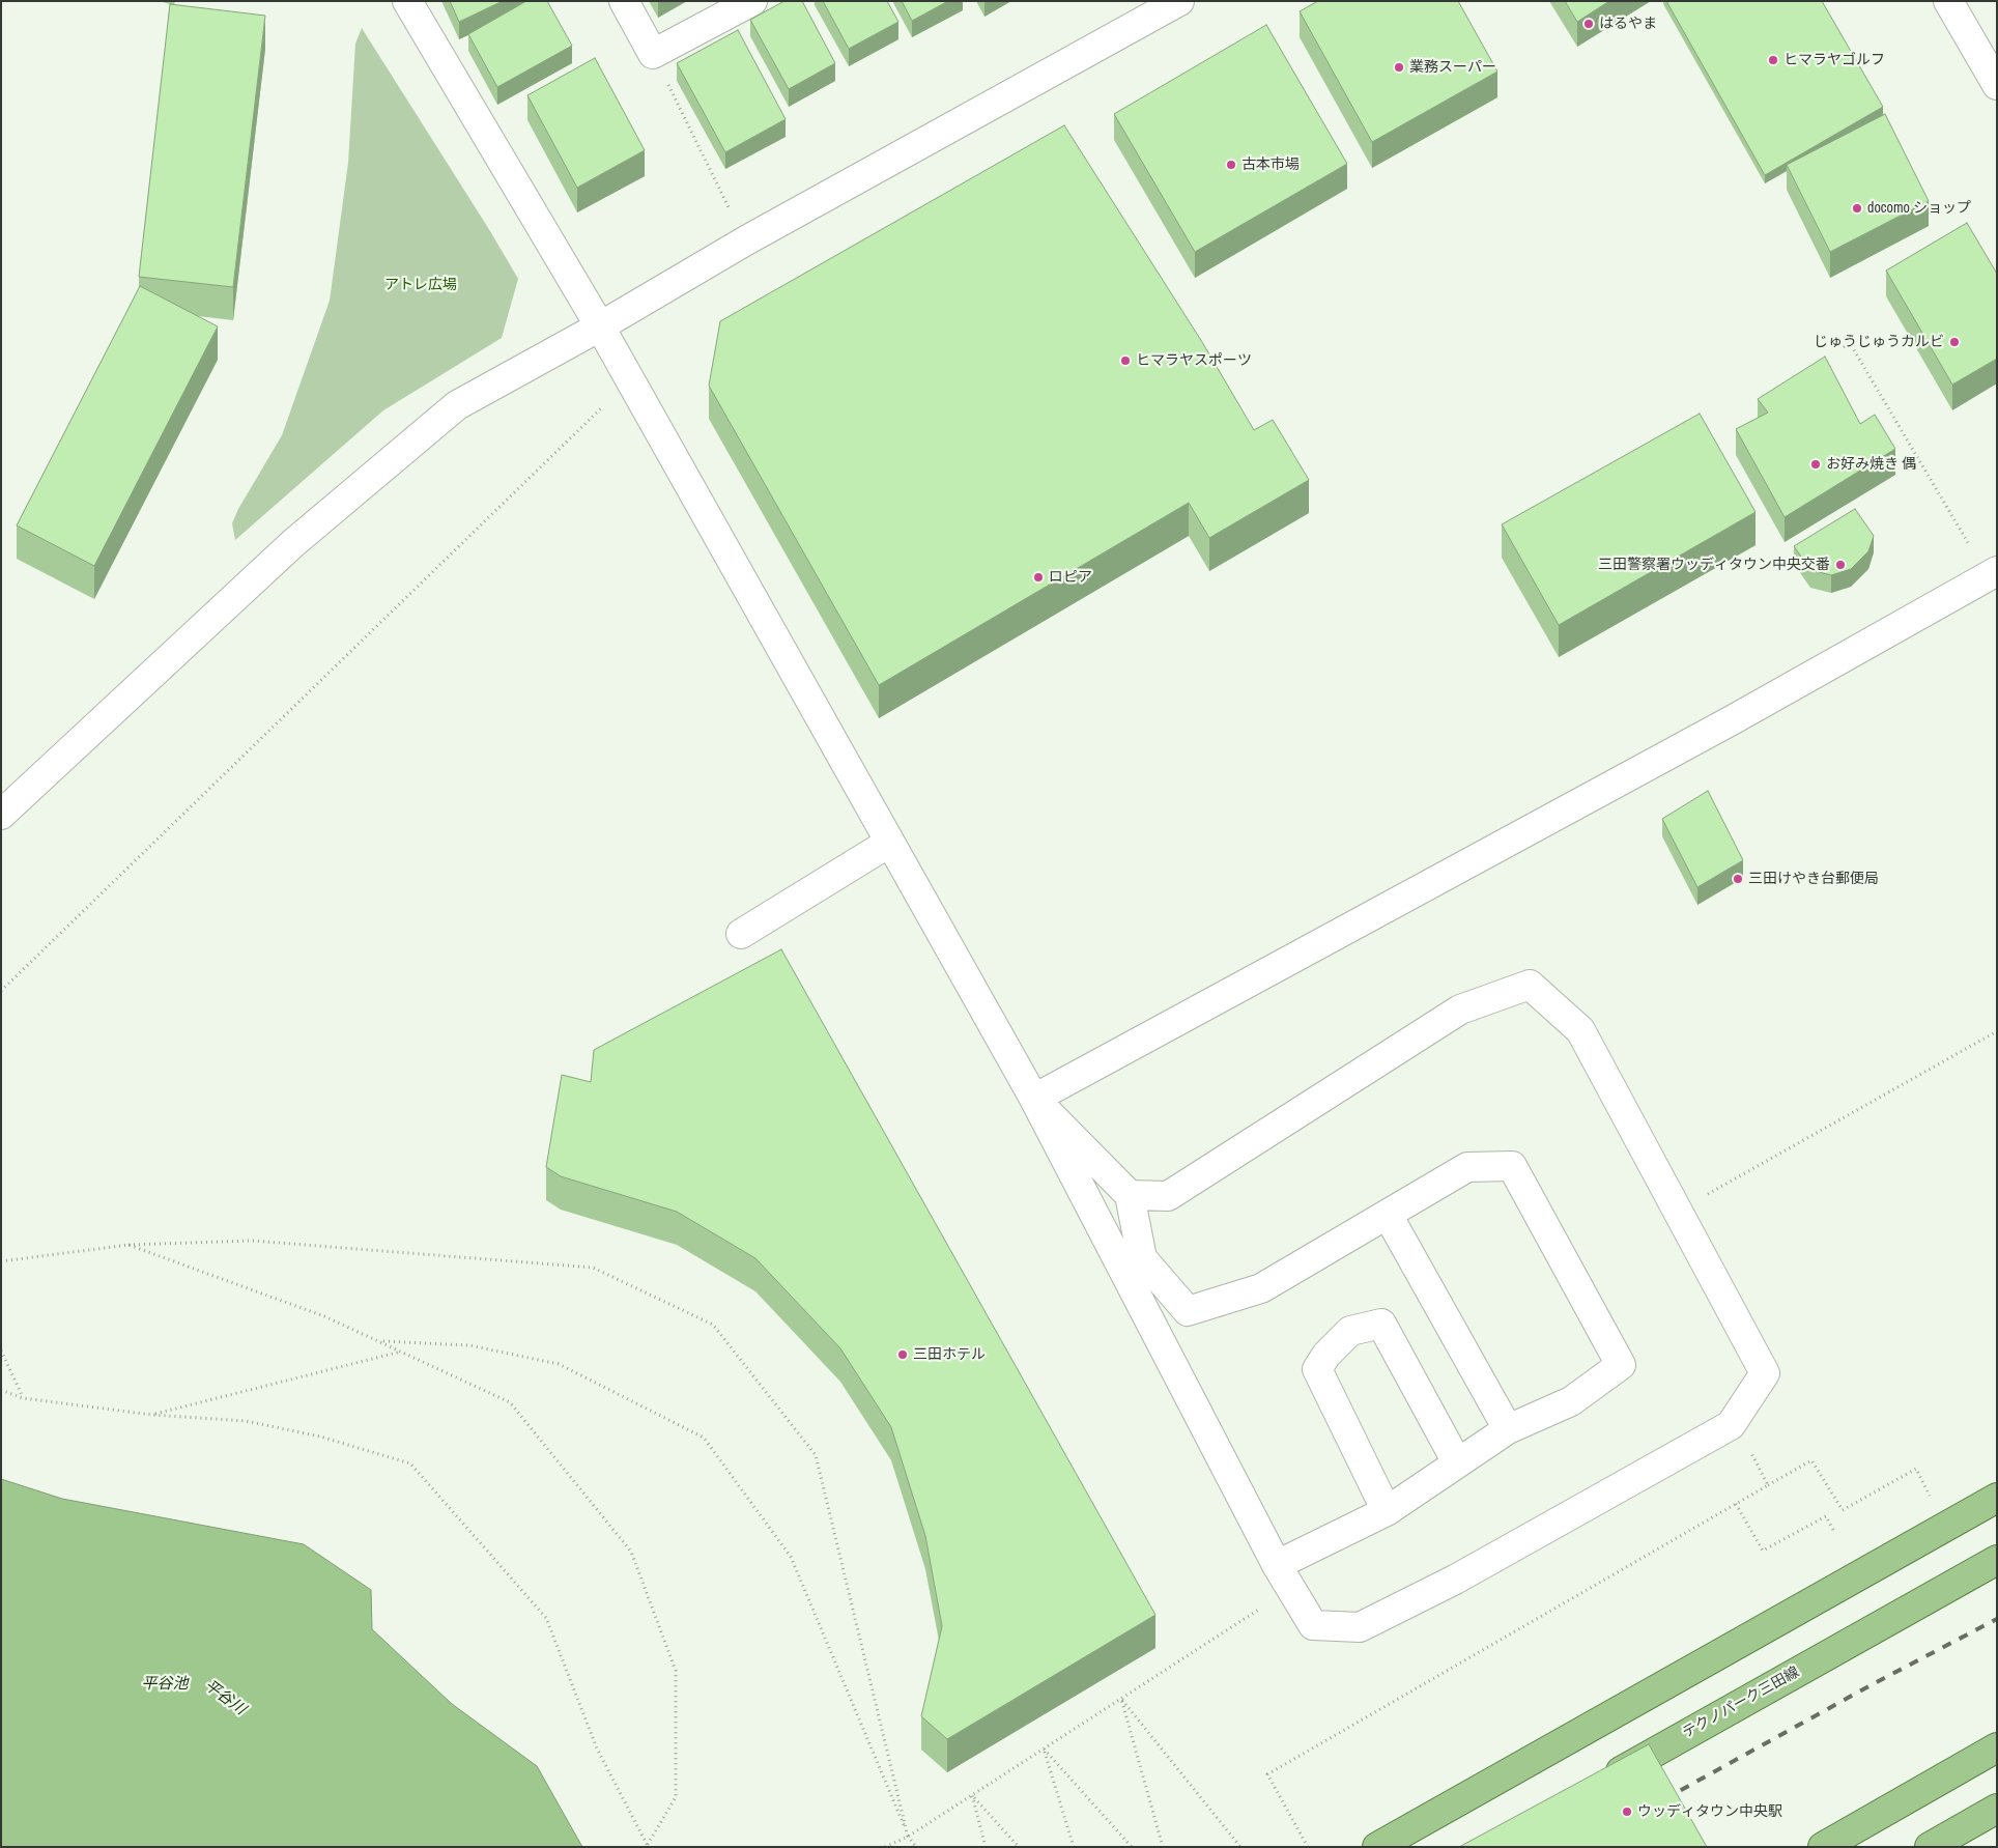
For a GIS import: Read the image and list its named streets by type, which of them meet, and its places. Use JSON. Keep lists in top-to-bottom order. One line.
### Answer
{"streets":{"main road":["テクノパーク三田線"]},"water":["平谷池","平谷川"],"parks":["アトレ広場"],"places":["はるやま","ヒマラヤゴルフ","業務スーパー","古本市場","docomo ショップ","じゅうじゅうカルビ","ヒマラヤスポーツ","お好み焼き 偶","三田警察署ウッディタウン中央交番","ロピア","三田けやき台郵便局","三田ホテル","ウッディタウン中央駅"]}
